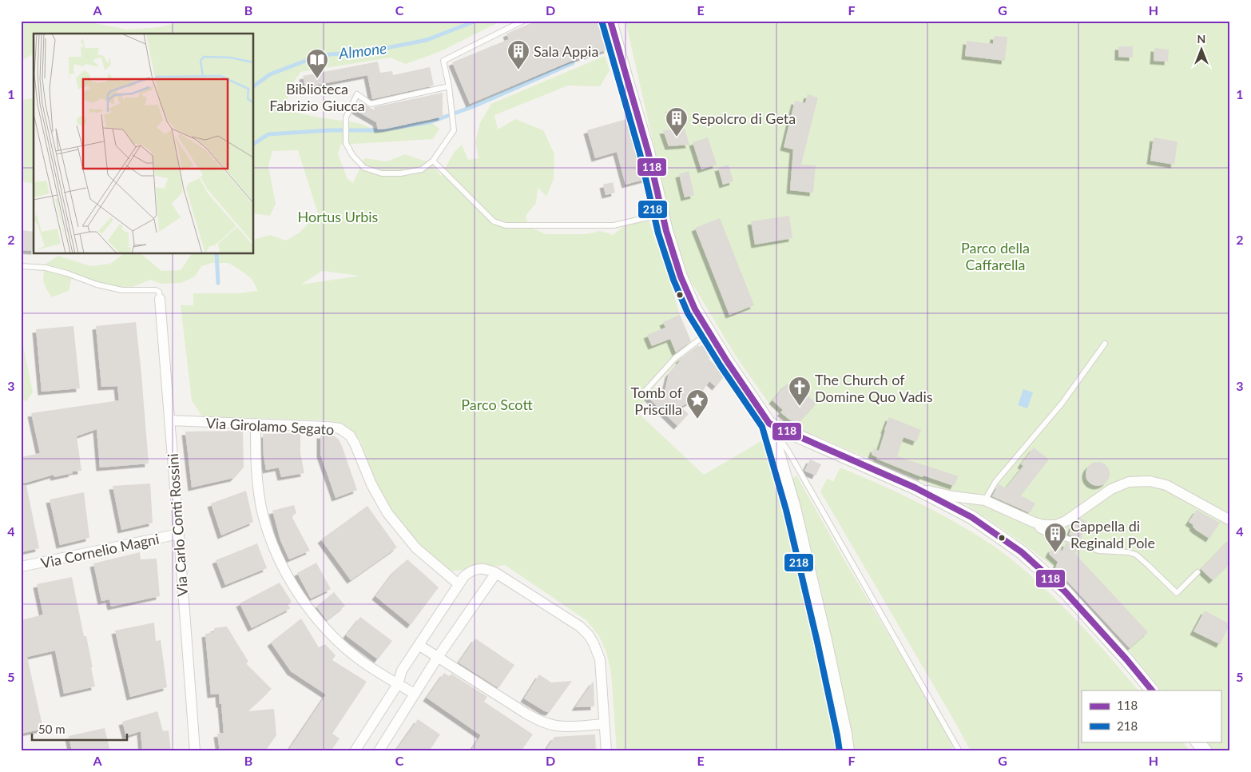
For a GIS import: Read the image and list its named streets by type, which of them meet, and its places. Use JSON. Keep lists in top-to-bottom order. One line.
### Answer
{"streets":{"street":["Via Girolamo Segato","Via Carlo Conti Rossini","Via Cornelio Magni"]},"crossings":[["Via Girolamo Segato","Via Carlo Conti Rossini"],["Via Carlo Conti Rossini","Via Cornelio Magni"]],"water":["Almone"],"parks":["Hortus Urbis","Parco della Caffarella","Parco Scott"],"places":{"building":["Sala Appia","Sepolcro di Geta","Cappella di Reginald Pole"],"library":["Biblioteca Fabrizio Giucca"],"church":["The Church of Domine Quo Vadis"],"place":["Tomb of Priscilla"]},"lines":["transit line 118","transit line 218"],"legend":["118","218"],"scale_bar":"50 m","north":"top","grid":{"columns":["A","B","C","D","E","F","G","H"],"rows":["1","2","3","4","5"]}}
